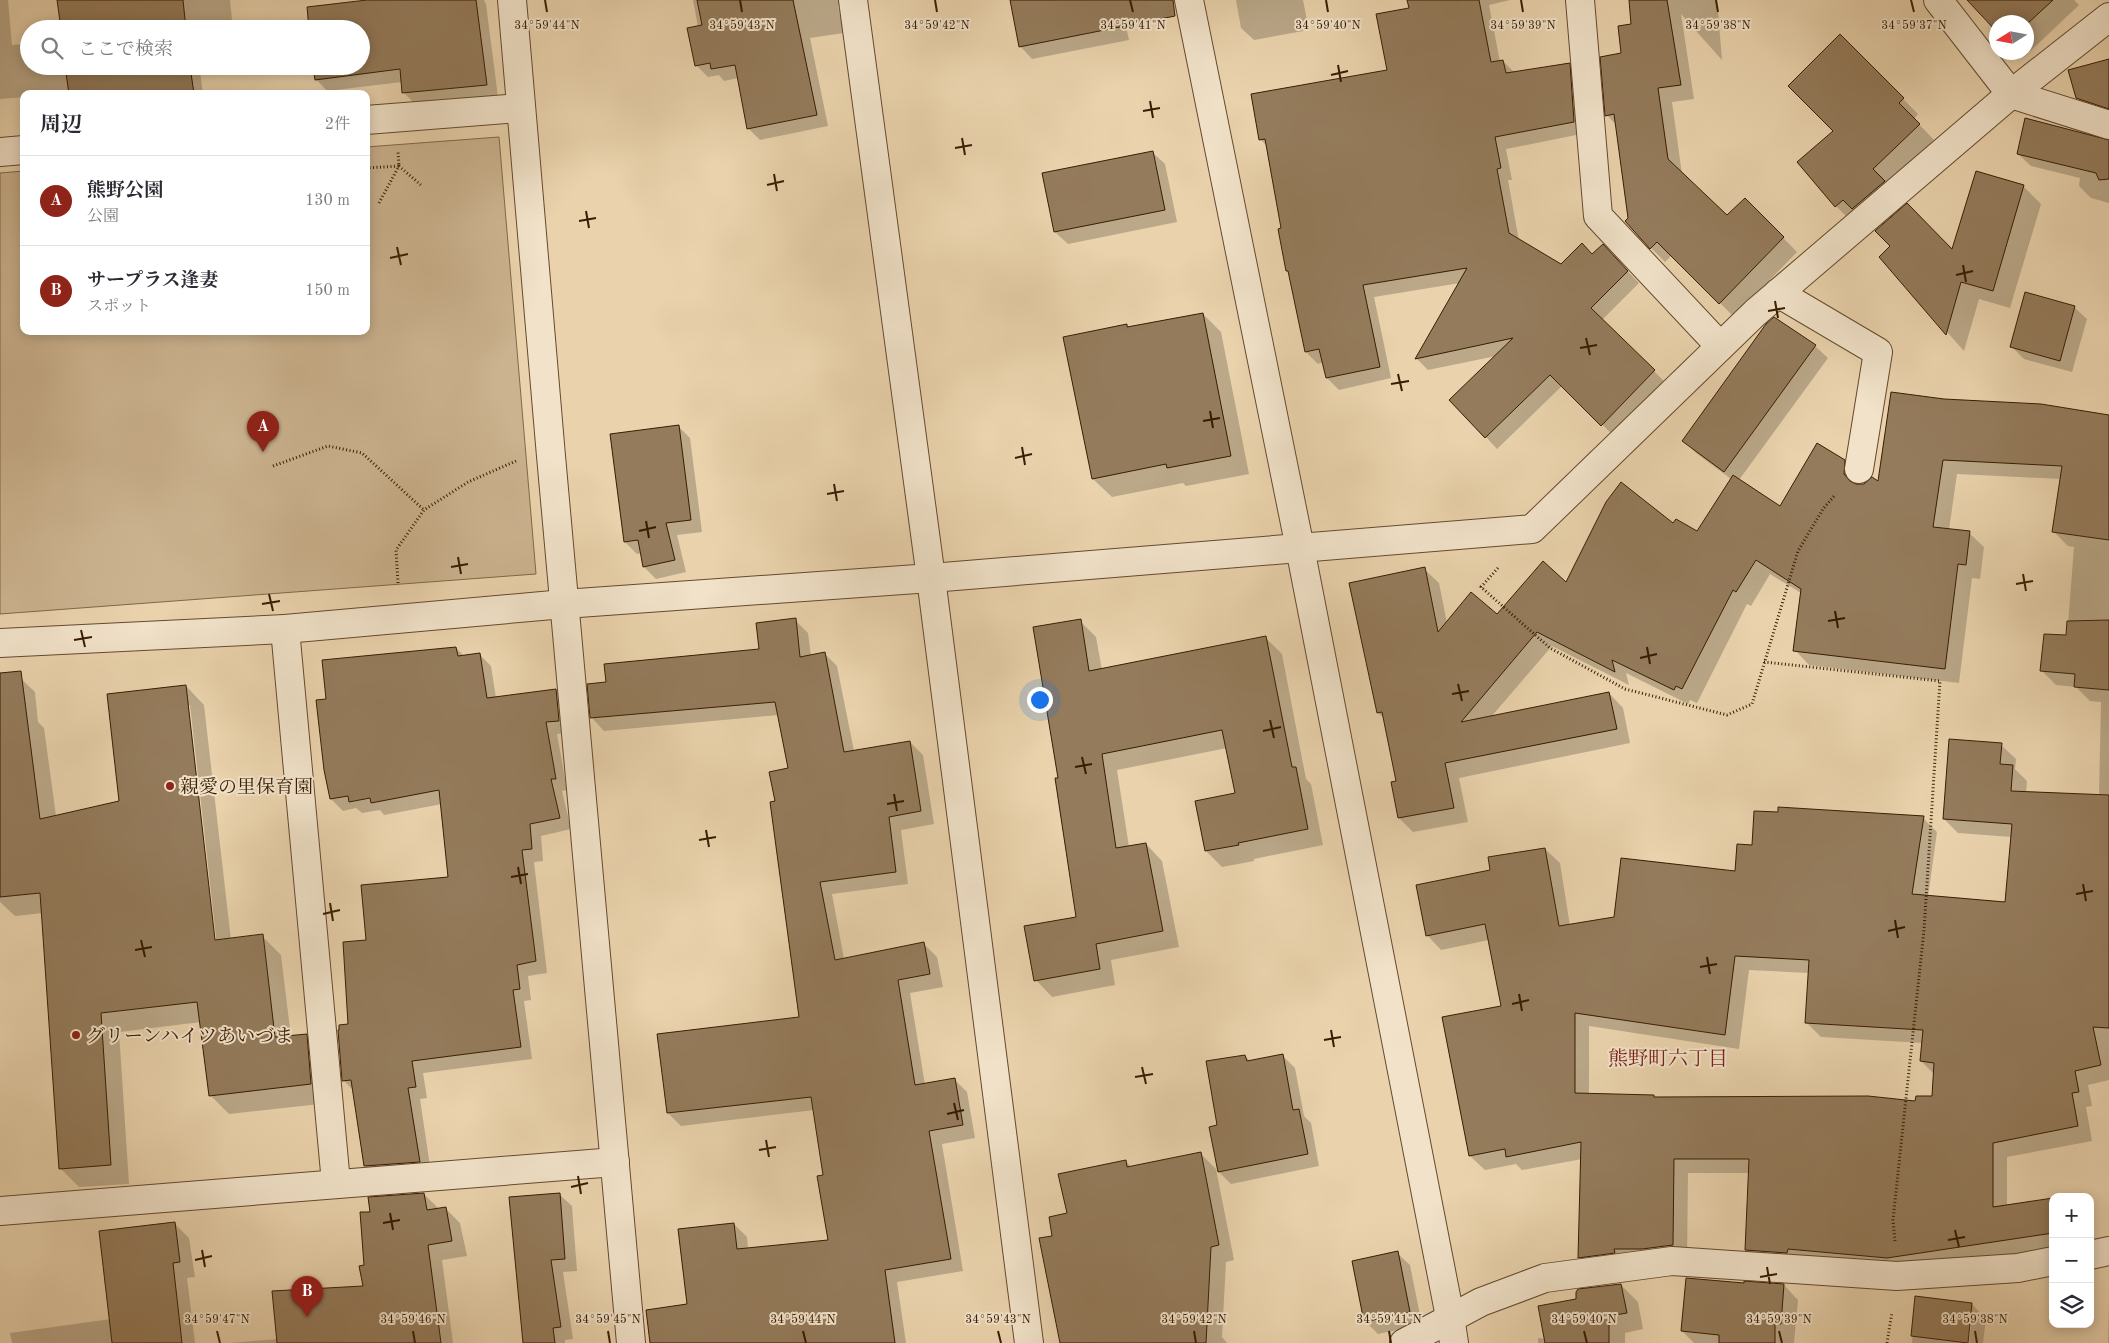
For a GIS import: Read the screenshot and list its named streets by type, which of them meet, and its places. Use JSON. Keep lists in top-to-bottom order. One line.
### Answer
{"districts":["熊野町六丁目"],"places":["親愛の里保育園","グリーンハイツあいづま"],"north":"left","page":{"search":"ここで検索","heading":["周辺","2件"],"list":[{"mark":"A","name":"熊野公園","note":"公園","value":"130 m"},{"mark":"B","name":"サープラス逢妻","note":"スポット","value":"150 m"}],"pins":["A","B"],"map_buttons":["+","−"]},"coordinates":["34°59'41\"N","34°59'38\"N","34°59'44\"N","34°59'43\"N","34°59'42\"N","34°59'40\"N","34°59'39\"N","34°59'37\"N","34°59'47\"N","34°59'46\"N","34°59'45\"N"]}
